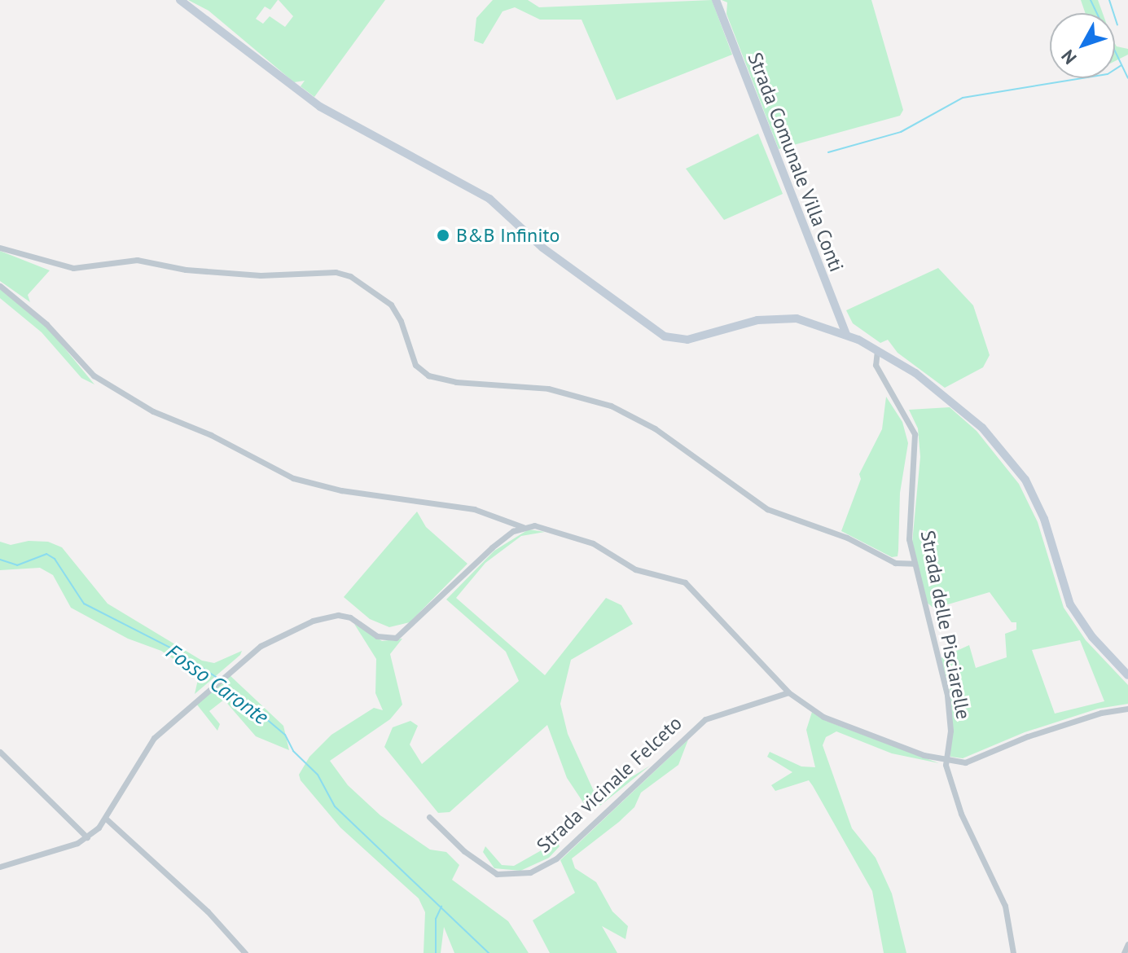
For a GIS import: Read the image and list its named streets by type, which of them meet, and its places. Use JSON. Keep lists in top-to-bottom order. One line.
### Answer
{"streets":{"main road":["Strada Comunale Villa Conti"],"street":["Strada delle Pisciarelle","Strada vicinale Felceto"]},"water":["Fosso Caronte"],"places":["B&B Infinito"],"north":"bottom left"}
